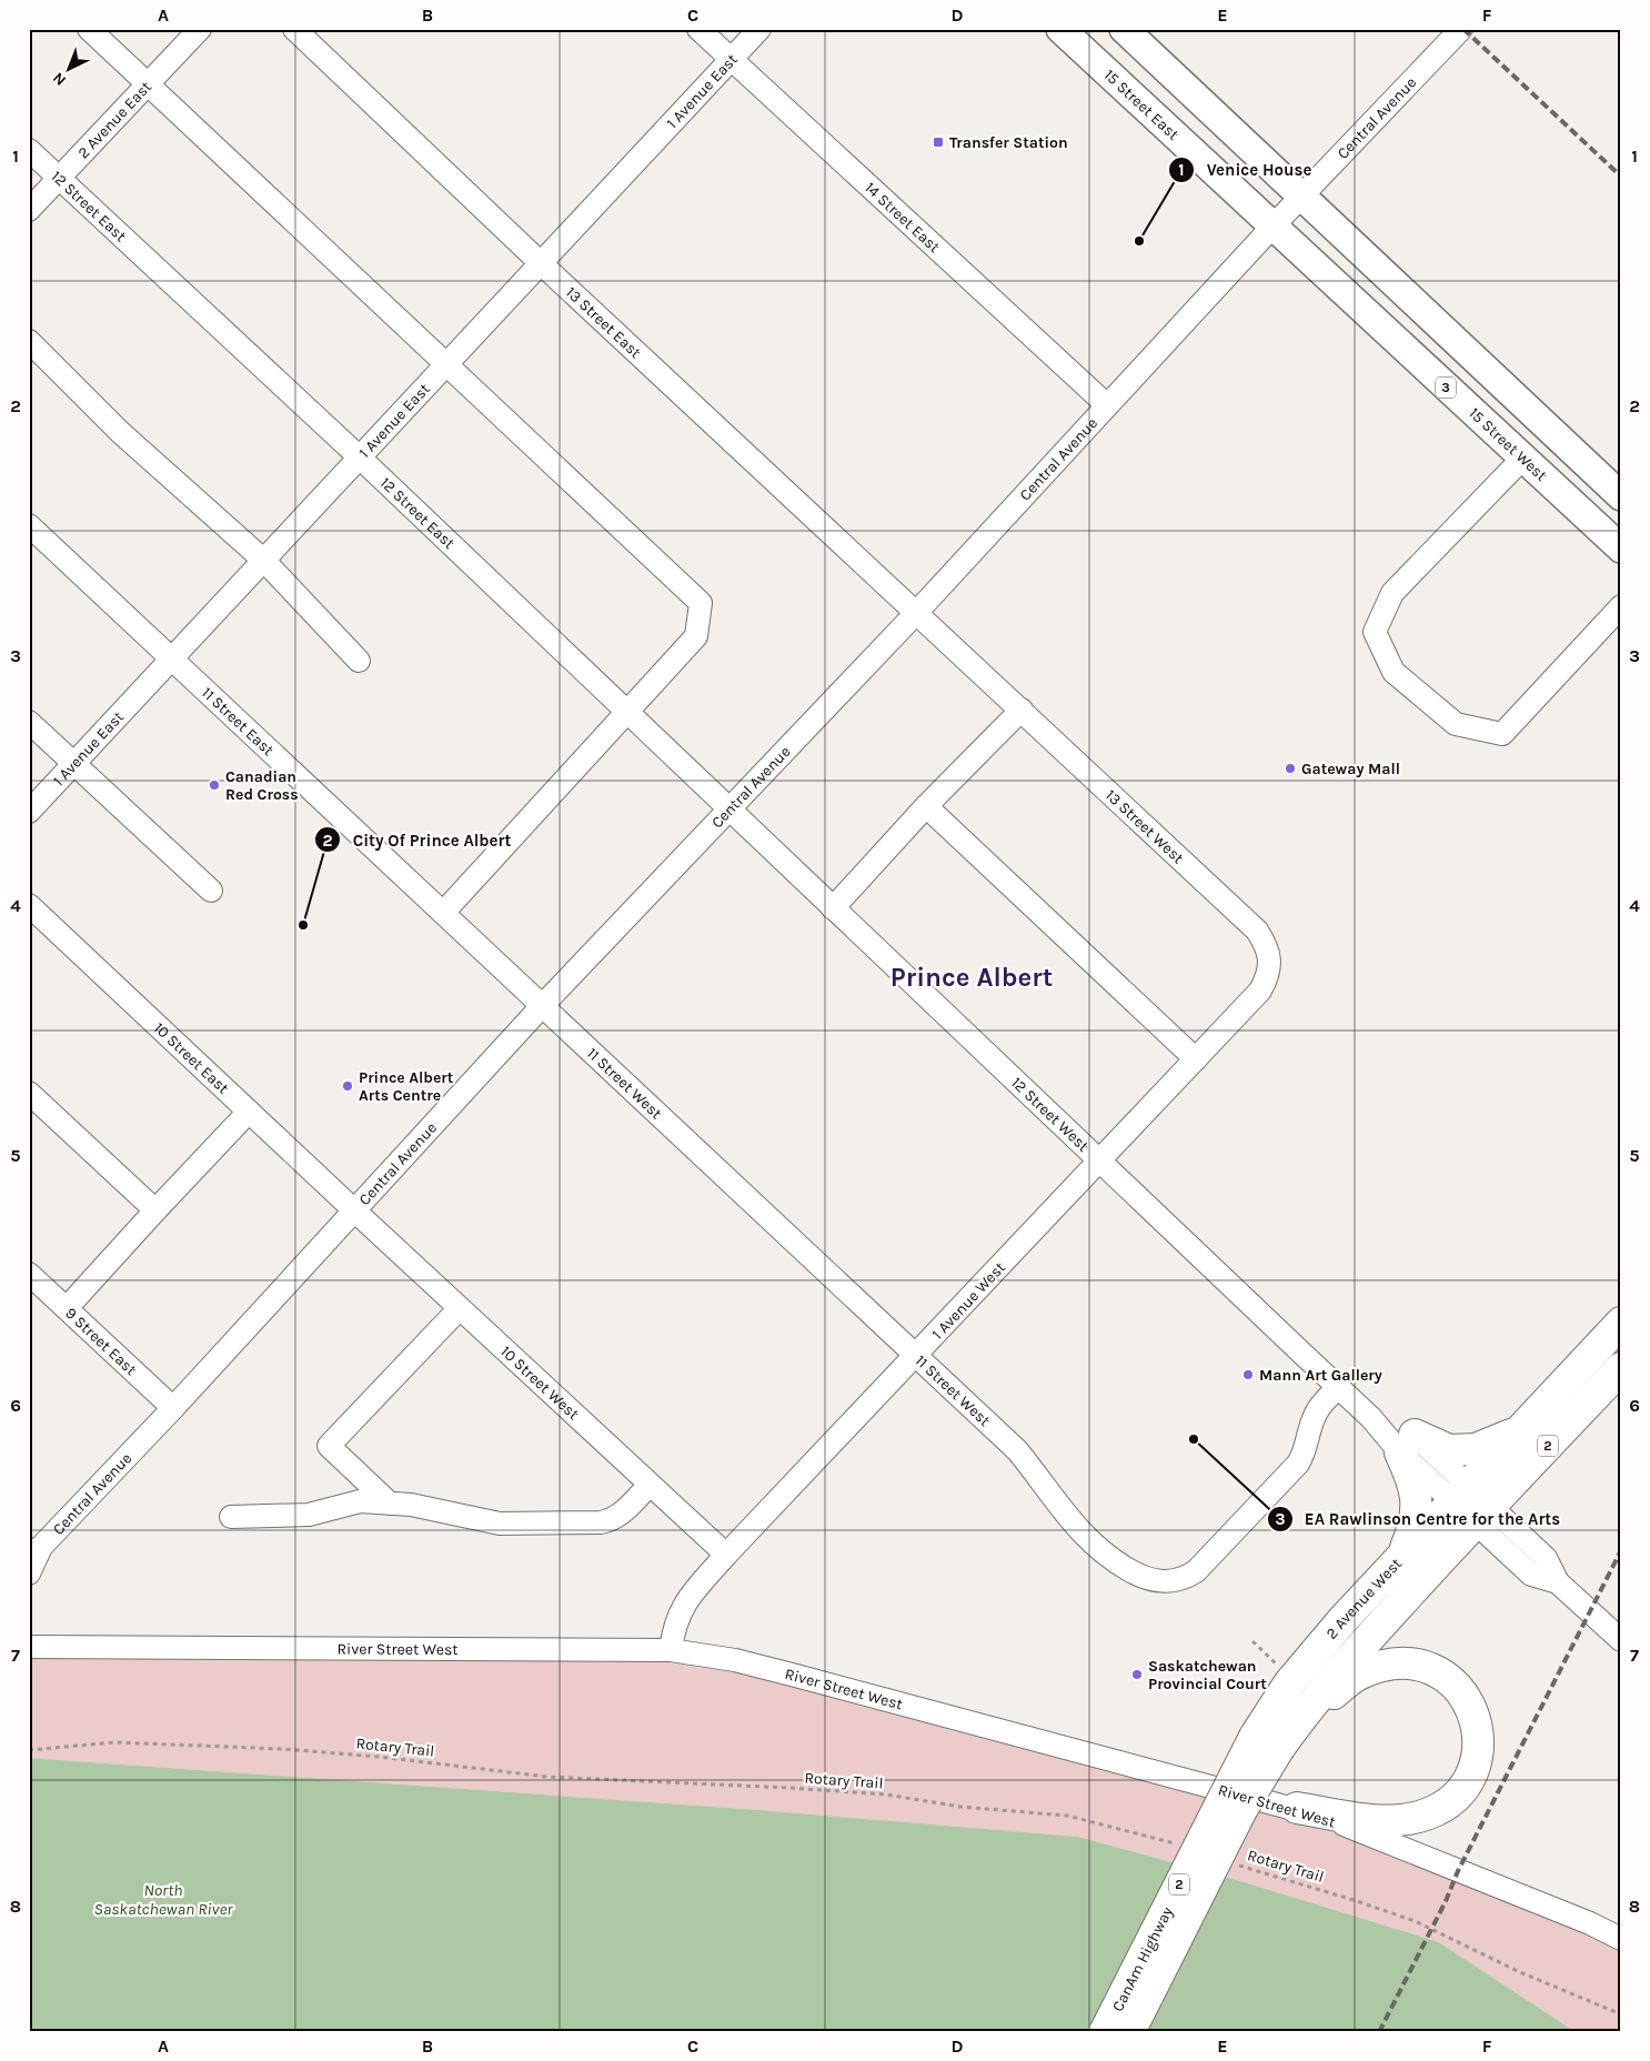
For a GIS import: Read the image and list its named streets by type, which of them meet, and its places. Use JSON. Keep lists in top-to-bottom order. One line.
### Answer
{"streets":{"highway":["2","2 Avenue West","CanAm Highway"],"main road":["15 Street East","3","15 Street West"],"street":["1 Avenue East","2 Avenue East","Central Avenue","12 Street East","14 Street East","13 Street East","11 Street East","13 Street West","10 Street East","11 Street West","12 Street West","1 Avenue West","9 Street East","10 Street West","River Street West"],"path":["Rotary Trail"]},"crossings":[["1 Avenue East","12 Street East"],["1 Avenue East","14 Street East"],["1 Avenue East","13 Street East"],["1 Avenue East","11 Street East"],["15 Street East","Central Avenue"],["15 Street East","15 Street West"],["2 Avenue East","12 Street East"],["Central Avenue","12 Street East"],["Central Avenue","14 Street East"],["Central Avenue","13 Street East"],["Central Avenue","15 Street West"],["Central Avenue","11 Street East"],["Central Avenue","13 Street West"],["Central Avenue","10 Street East"],["Central Avenue","11 Street West"],["Central Avenue","12 Street West"],["Central Avenue","9 Street East"],["Central Avenue","10 Street West"],["12 Street East","12 Street West"],["13 Street East","13 Street West"],["11 Street East","11 Street West"],["13 Street West","1 Avenue West"],["10 Street East","10 Street West"],["11 Street West","12 Street West"],["11 Street West","1 Avenue West"],["12 Street West","1 Avenue West"],["12 Street West","2 Avenue West"],["1 Avenue West","10 Street West"],["1 Avenue West","River Street West"],["2 Avenue West","CanAm Highway"]],"districts":["Prince Albert"],"water":["North Saskatchewan River"],"places":{"transit":["Transfer Station"],"other":["Venice House","Gateway Mall","Canadian Red Cross","City Of Prince Albert","Prince Albert Arts Centre","Mann Art Gallery","EA Rawlinson Centre for the Arts","Saskatchewan Provincial Court"]},"north":"bottom left","grid":{"columns":["A","B","C","D","E","F"],"rows":["1","2","3","4","5","6","7","8"]}}
